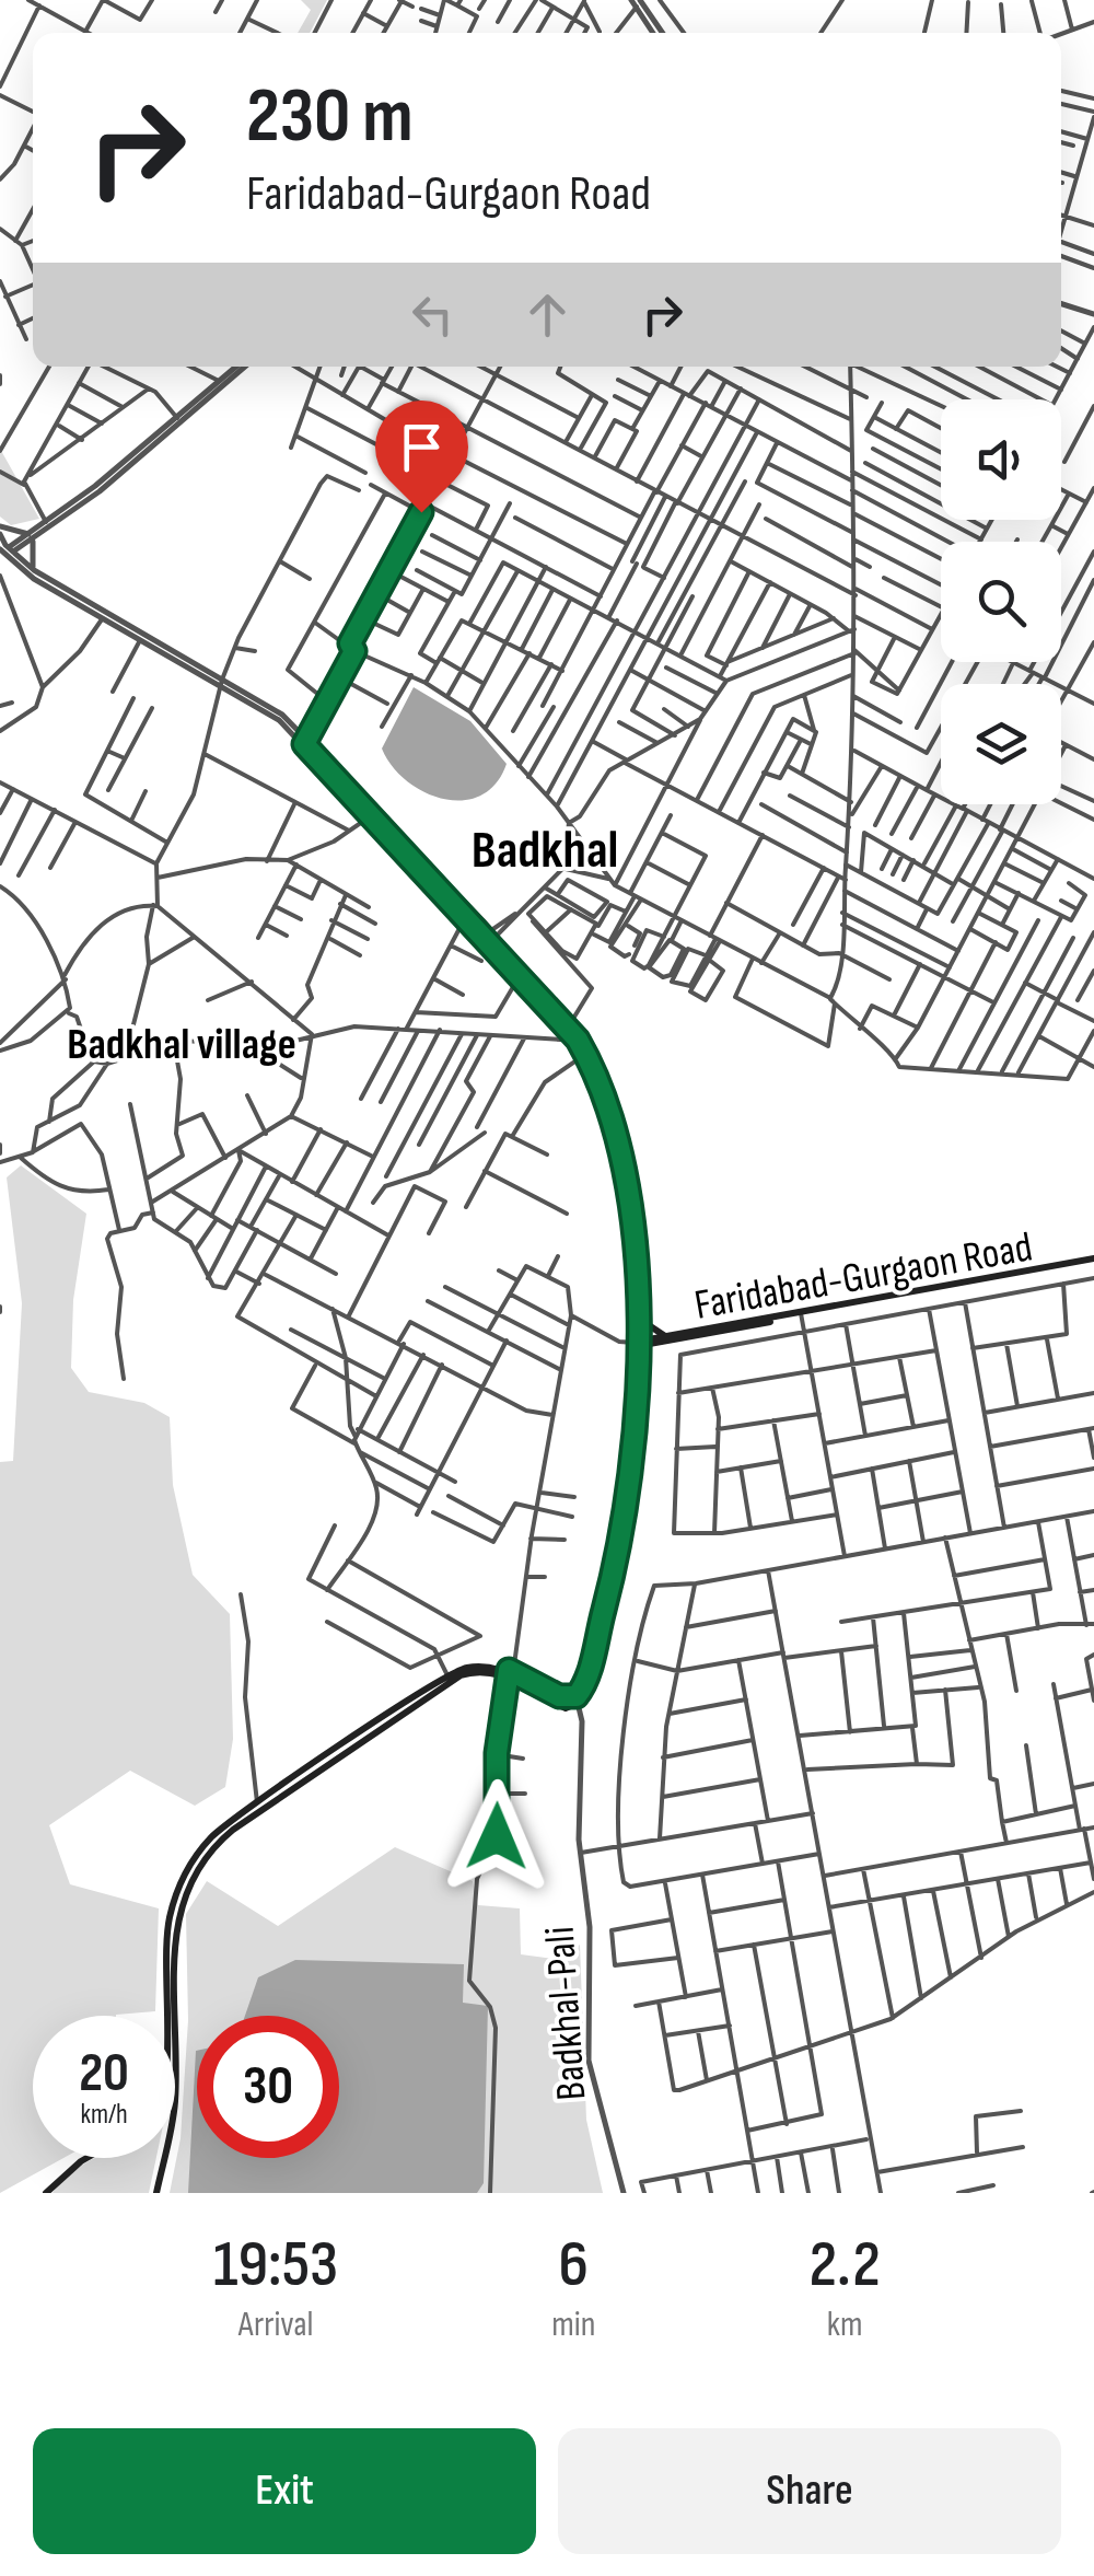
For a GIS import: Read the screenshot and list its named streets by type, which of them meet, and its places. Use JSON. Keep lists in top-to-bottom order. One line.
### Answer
{"streets":{"main road":["Faridabad-Gurgaon Road"],"street":["Badkhal-Pali"]},"crossings":[["Faridabad-Gurgaon Road","Badkhal-Pali"]],"districts":["Badkhal","Badkhal village"],"page":{"turn":["230 m","Faridabad-Gurgaon Road"],"speed":"20 km/h","limit":"30","eta":["19:53","Arrival","6","min","2.2","km"],"buttons":["Exit","Share"]}}
